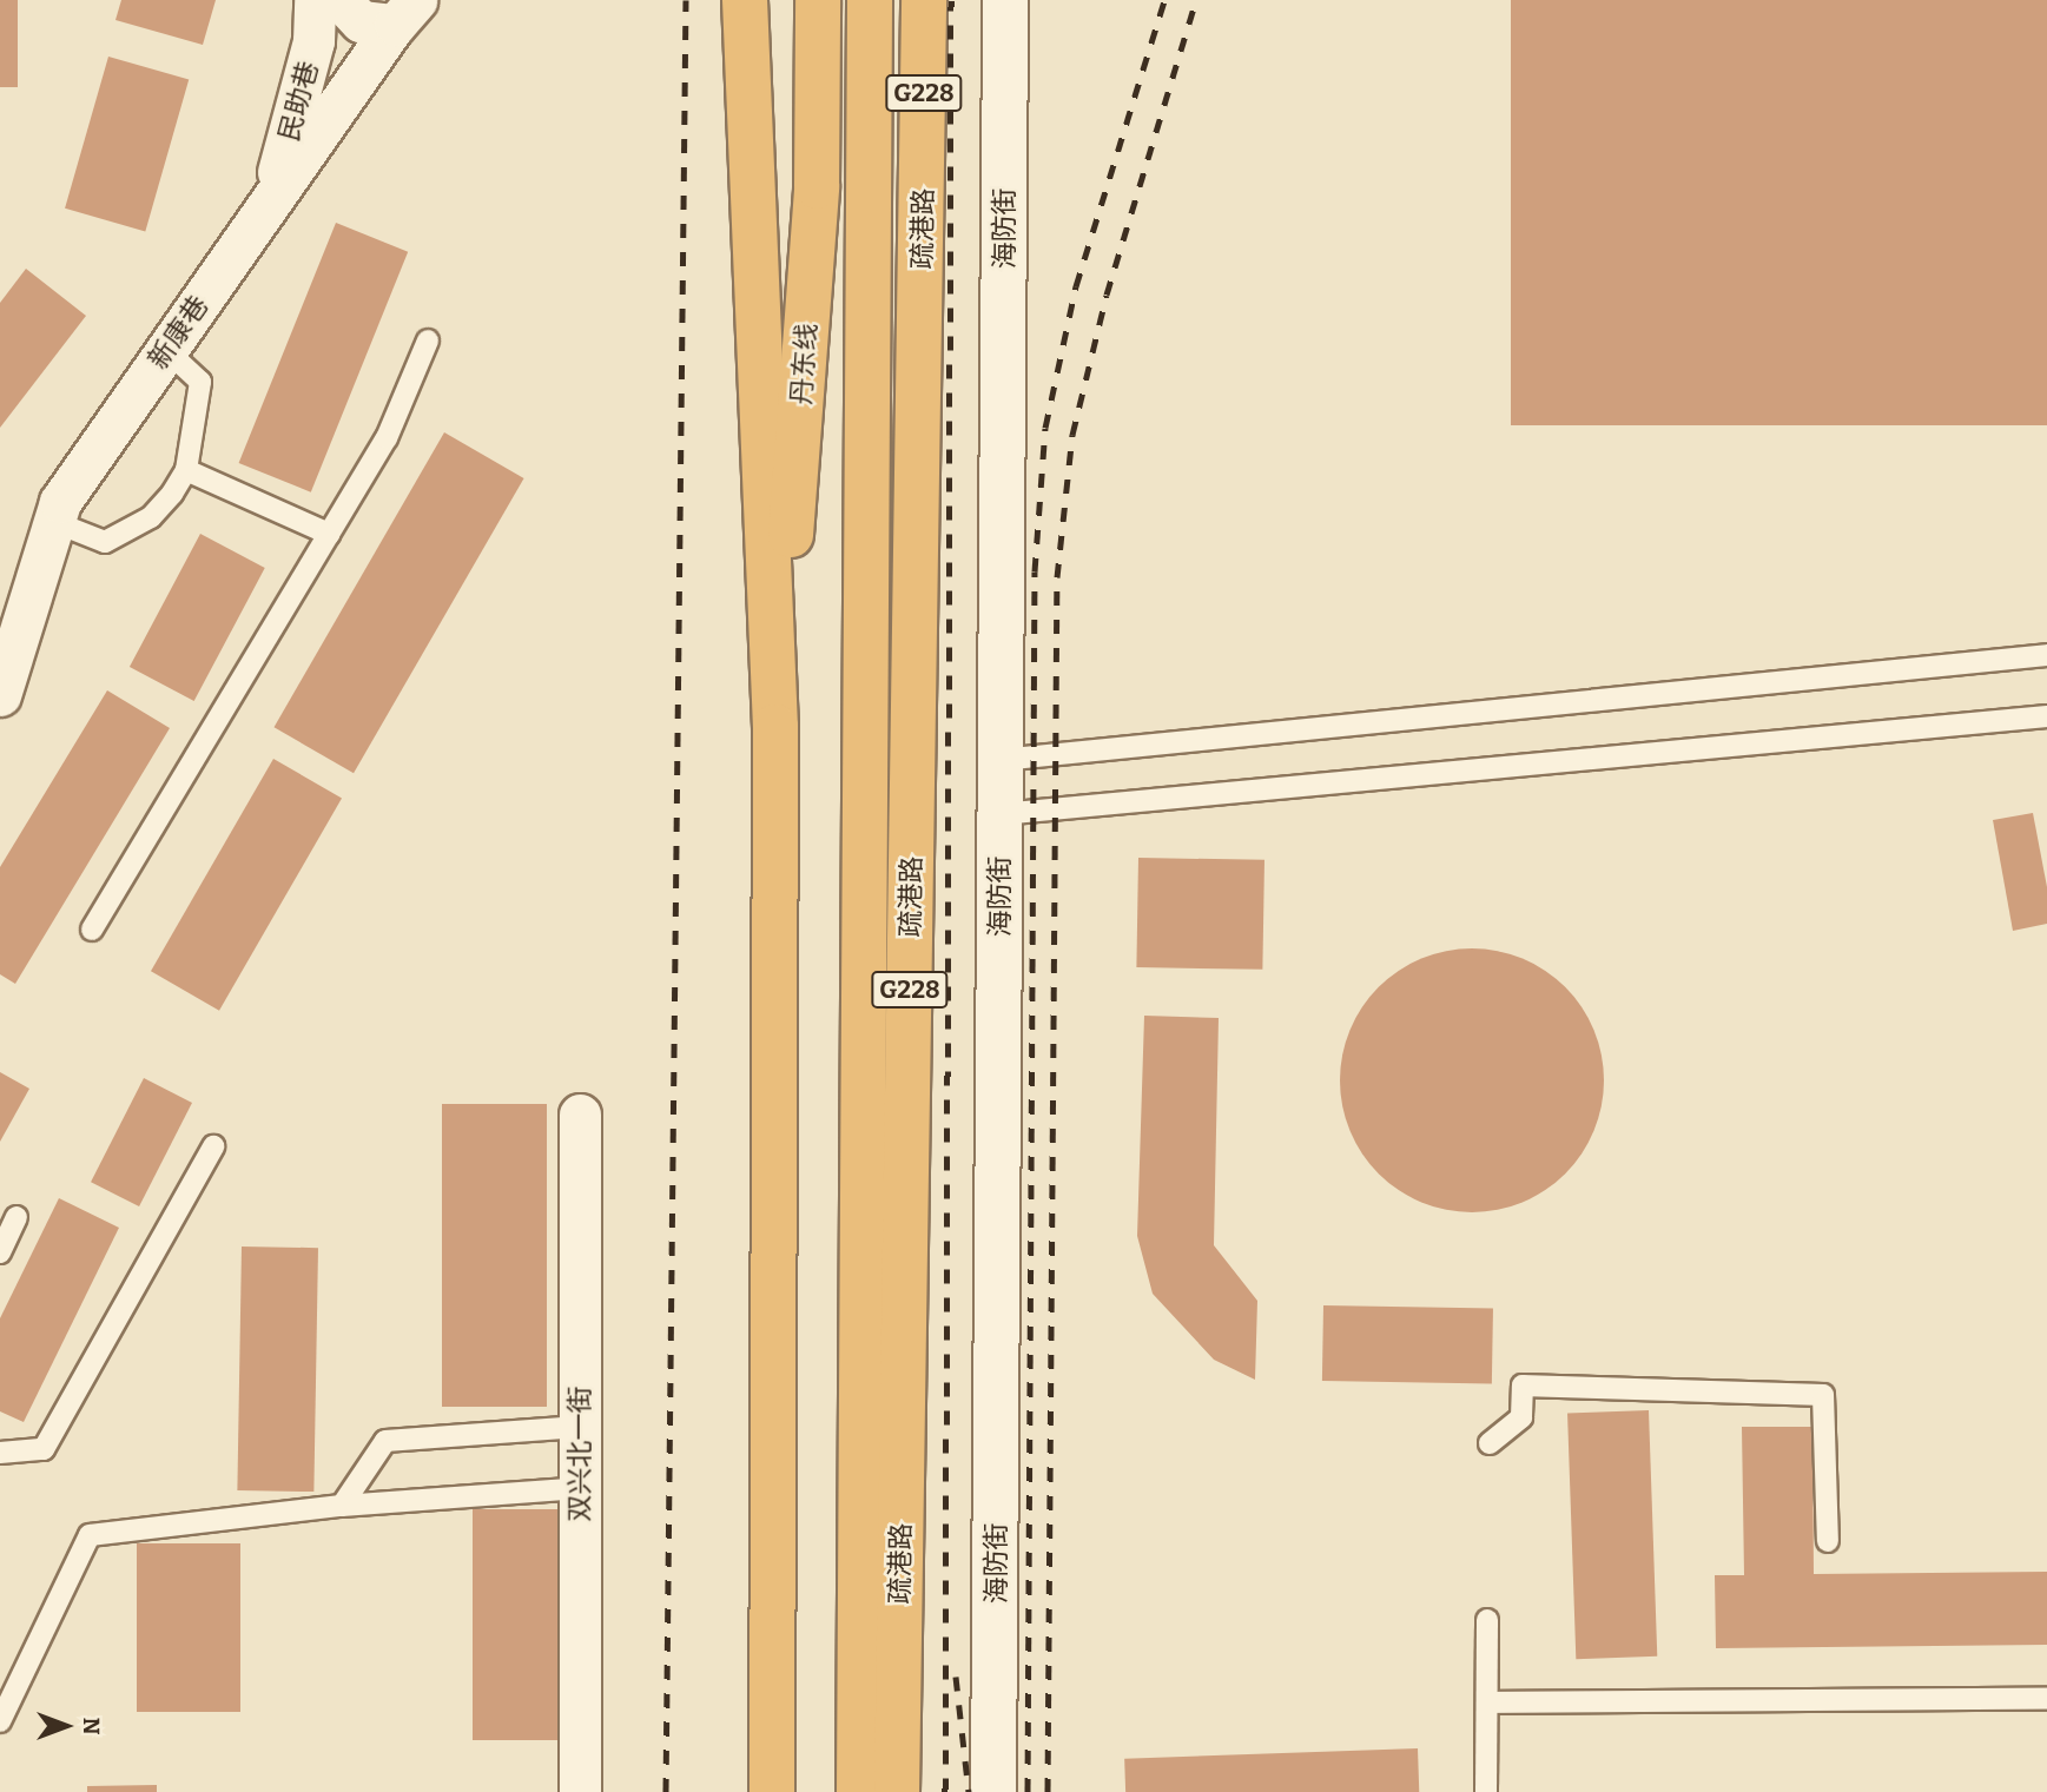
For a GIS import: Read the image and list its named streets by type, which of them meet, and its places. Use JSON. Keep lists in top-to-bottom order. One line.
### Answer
{"streets":{"highway":["G228","疏港路","丹东线"],"street":["民助巷","海防街","新康巷","双兴北一街"]},"crossings":[["民助巷","新康巷"]],"north":"right"}
